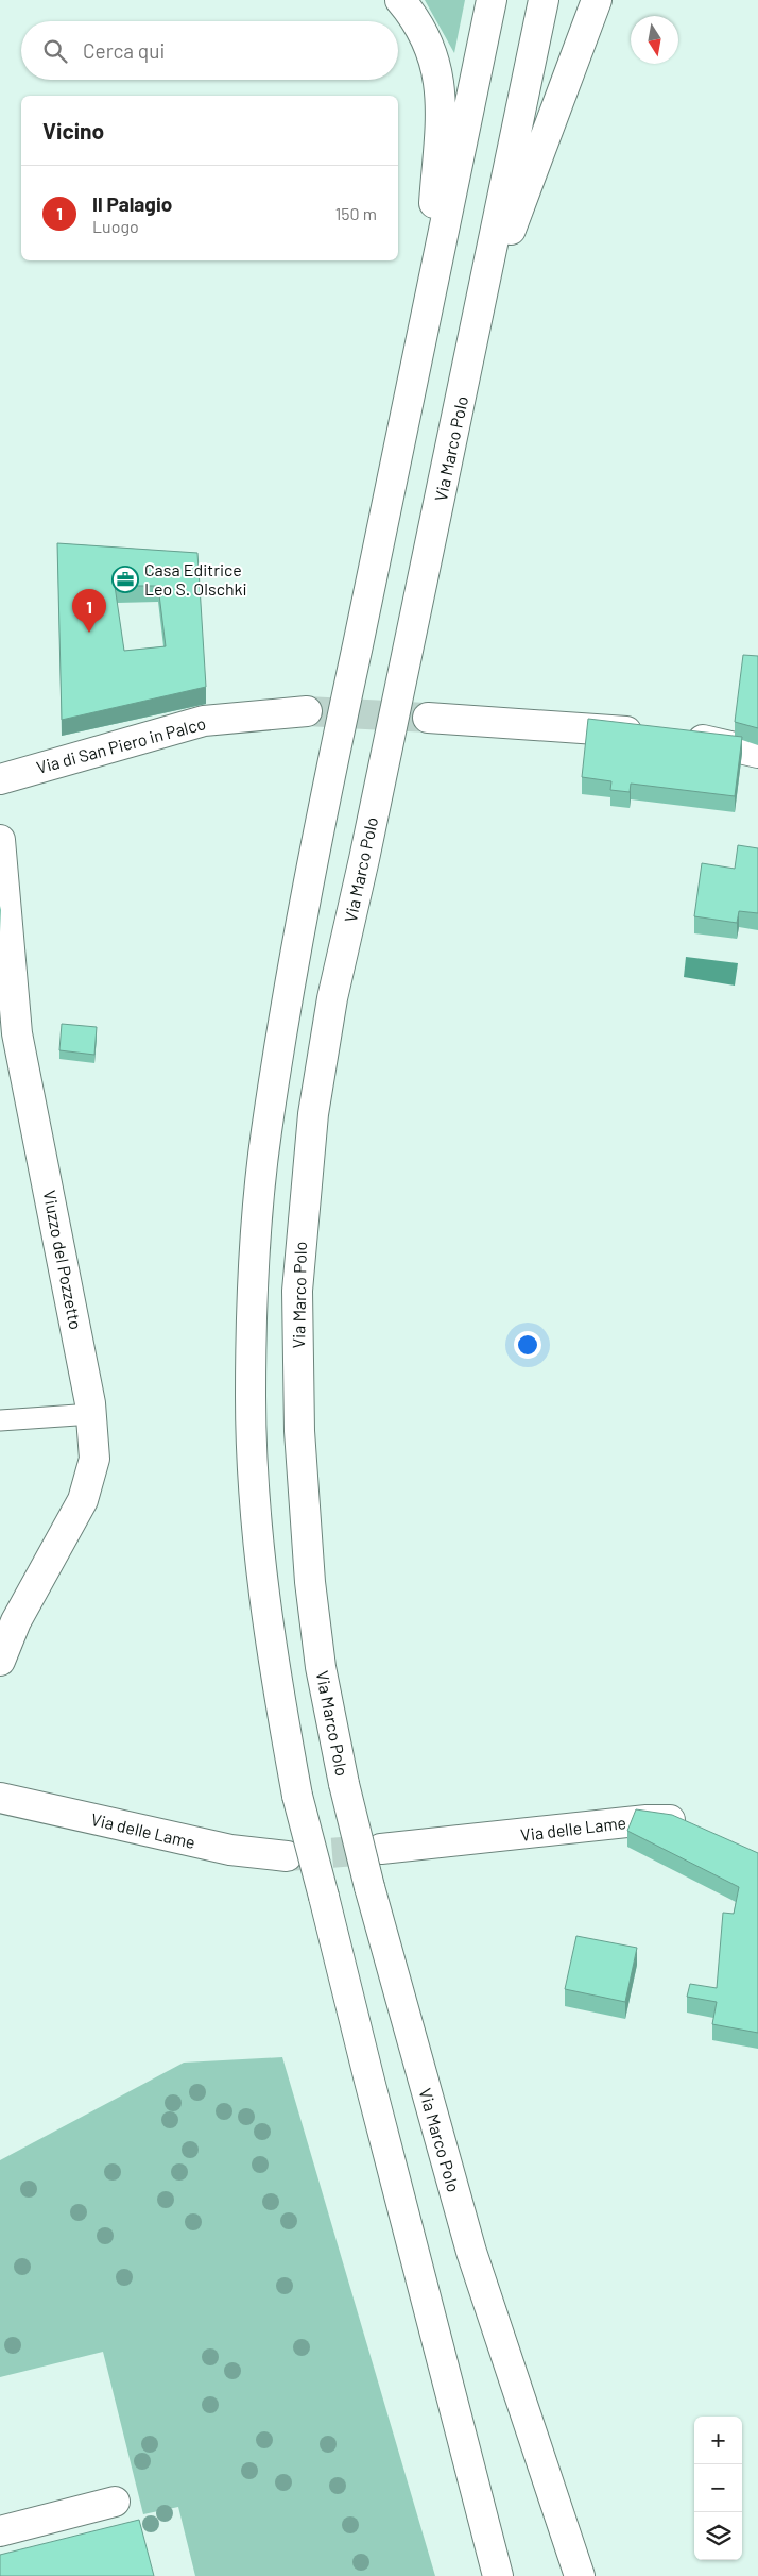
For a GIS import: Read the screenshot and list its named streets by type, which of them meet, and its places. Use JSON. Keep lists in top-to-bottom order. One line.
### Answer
{"streets":{"main road":["Via Marco Polo","Via di San Piero in Palco","Viuzzo del Pozzetto","Via delle Lame"]},"places":{"office":["Casa Editrice Leo S. Olschki"]},"north":"bottom","page":{"search":"Cerca qui","heading":"Vicino","list":[{"mark":"1","name":"Il Palagio","note":"Luogo","value":"150 m"}],"pins":"1","map_buttons":["+","−"]}}
